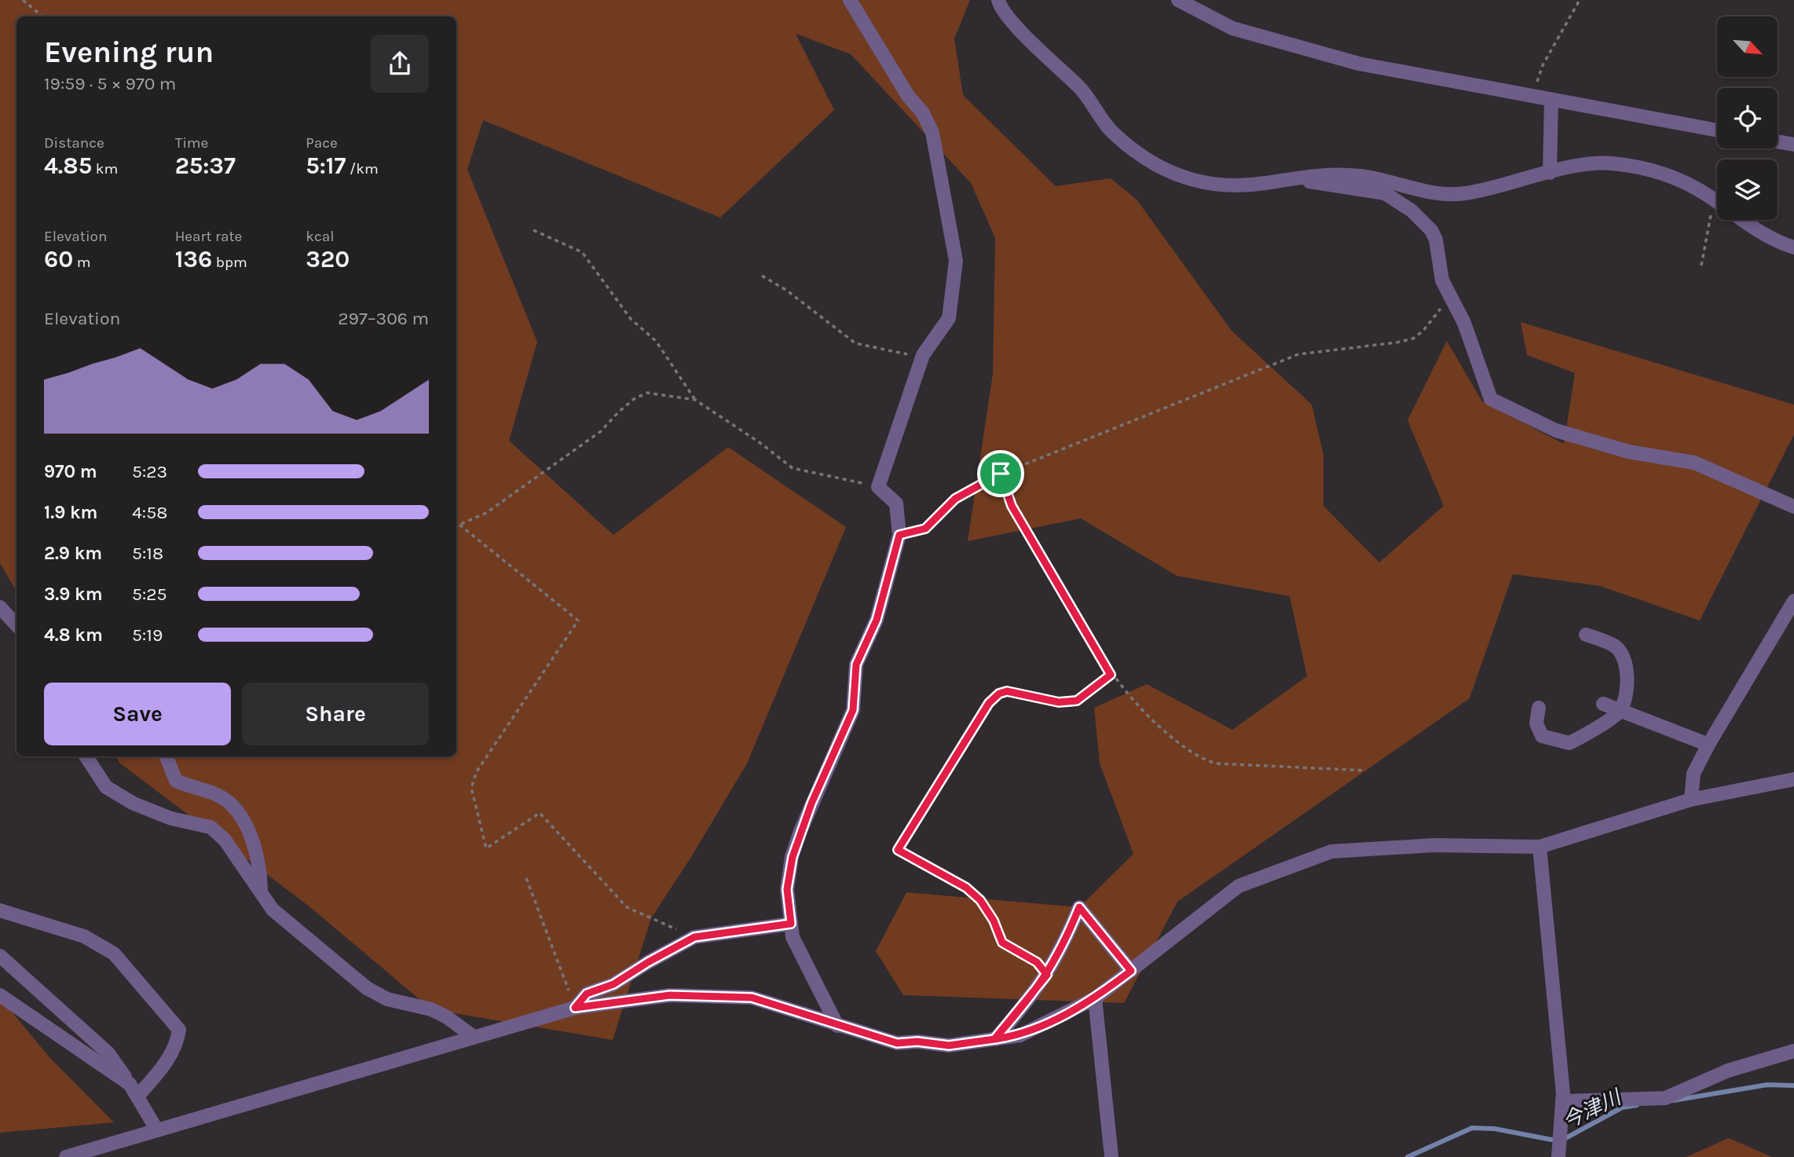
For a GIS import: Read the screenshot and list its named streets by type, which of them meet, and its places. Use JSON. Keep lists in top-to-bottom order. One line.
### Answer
{"water":["今津川"],"north":"bottom right","page":{"heading":["Evening run","19:59 · 5 × 970 m"],"stats":[["Distance","4.85 km"],["Time","25:37"],["Pace","5:17 /km"],["Elevation","60 m"],["Heart rate","136 bpm"],["kcal","320"]],"chart":["Elevation","297–306 m"],"list":[{"name":"970 m","note":"5:23"},{"name":"1.9 km","note":"4:58"},{"name":"2.9 km","note":"5:18"},{"name":"3.9 km","note":"5:25"},{"name":"4.8 km","note":"5:19"}],"buttons":["Save","Share"]}}
